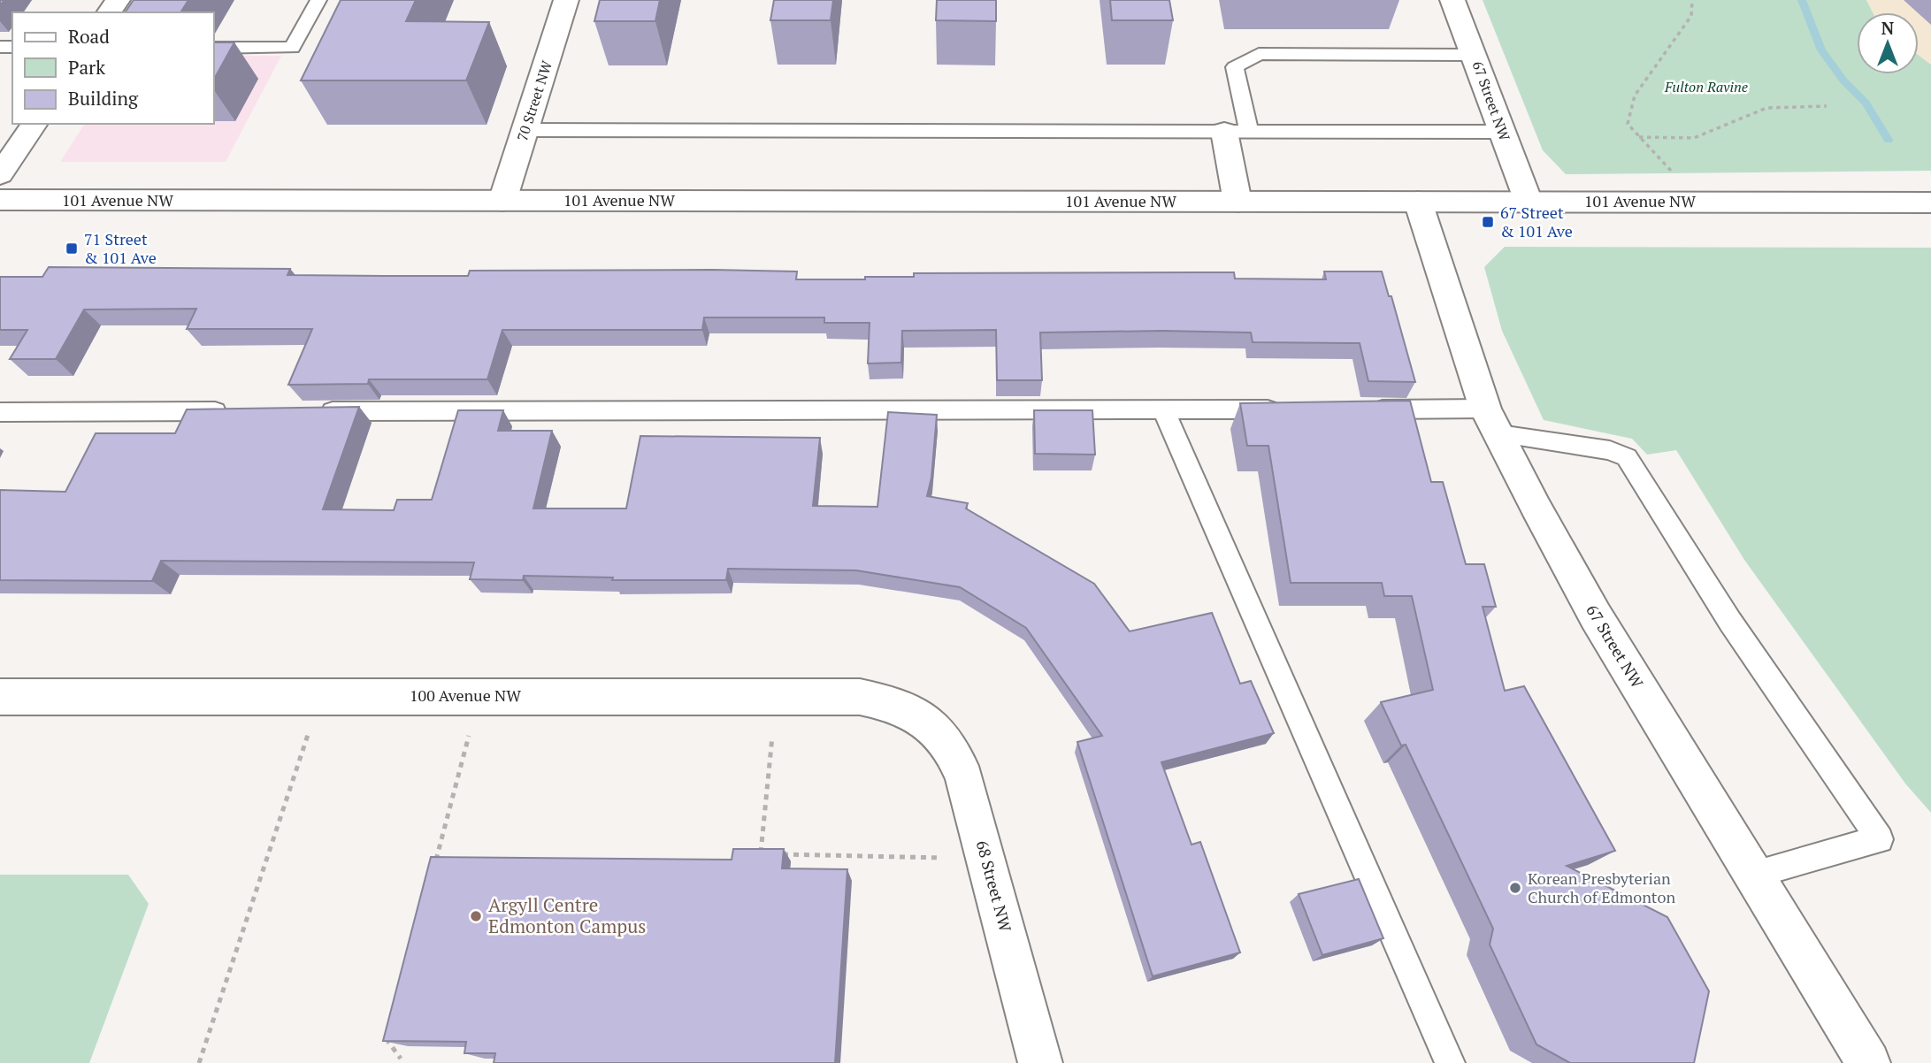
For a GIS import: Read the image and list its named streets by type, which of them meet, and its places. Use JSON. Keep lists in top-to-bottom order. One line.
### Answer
{"streets":{"street":["70 Street NW","67 Street NW","101 Avenue NW","100 Avenue NW","68 Street NW"]},"crossings":[["70 Street NW","101 Avenue NW"],["67 Street NW","101 Avenue NW"],["100 Avenue NW","68 Street NW"]],"parks":["Fulton Ravine"],"places":{"transit":["67 Street & 101 Ave","71 Street & 101 Ave"],"other":["Korean Presbyterian Church of Edmonton","Argyll Centre Edmonton Campus"]},"legend":["Road","Park","Building"],"north":"top"}
